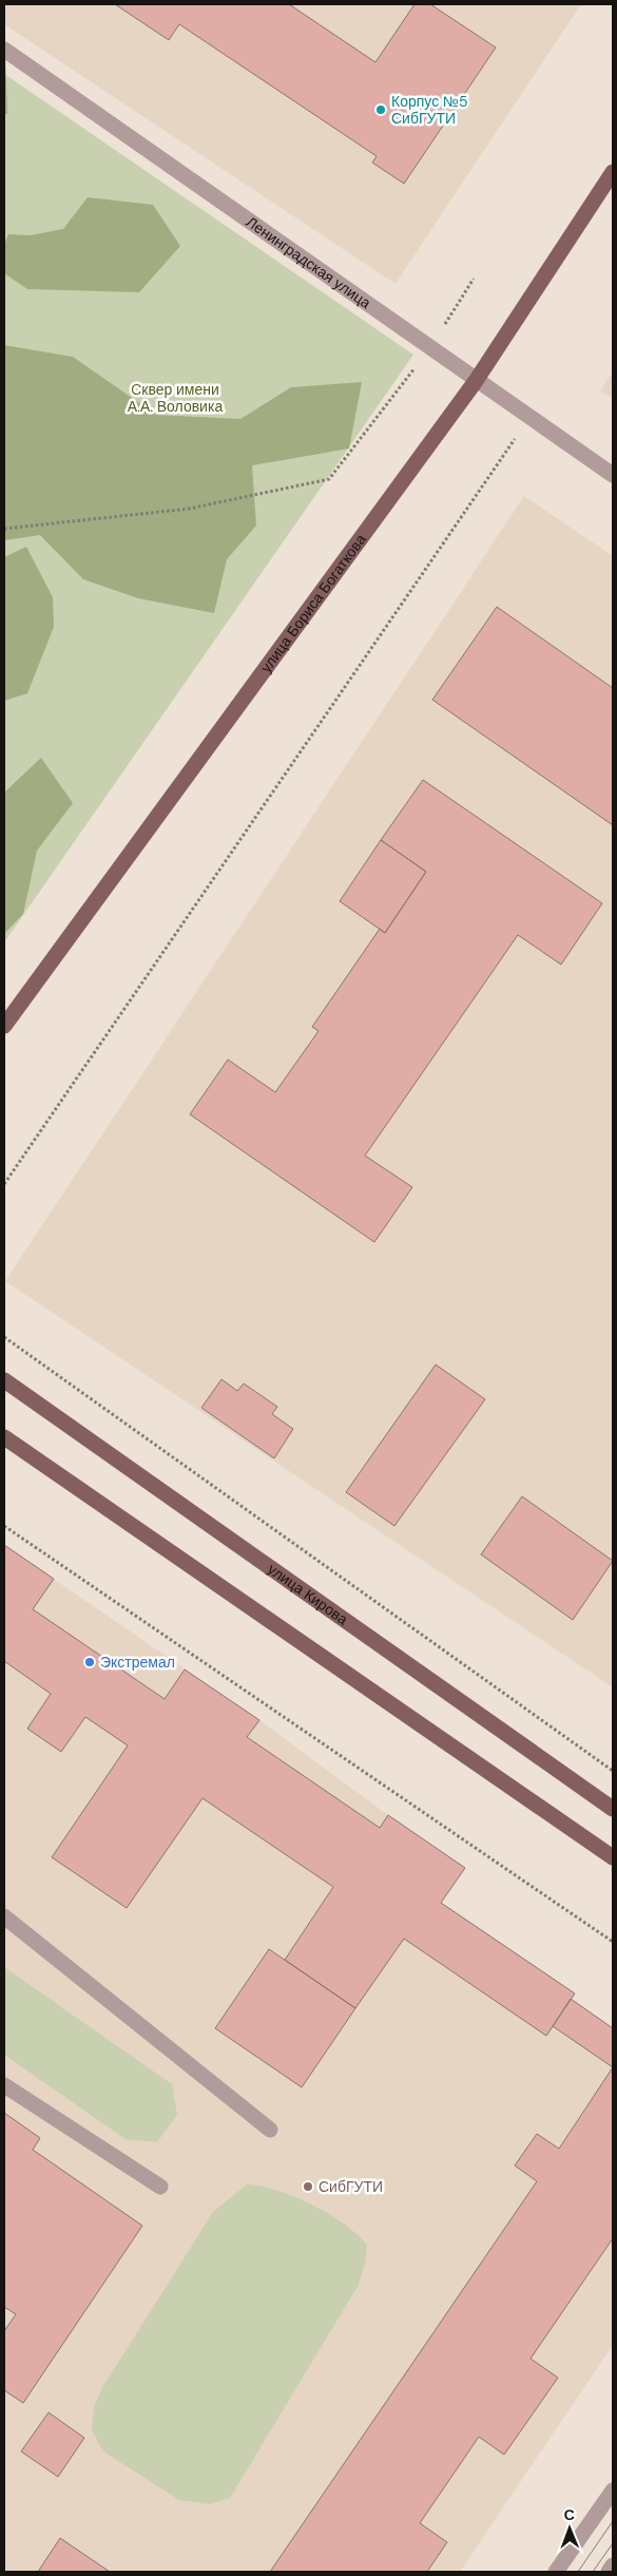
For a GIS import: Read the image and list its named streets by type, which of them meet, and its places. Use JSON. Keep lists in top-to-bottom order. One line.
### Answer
{"streets":{"main road":["улица Бориса Богаткова","улица Кирова"],"street":["Ленинградская улица"]},"crossings":[["Ленинградская улица","улица Бориса Богаткова"]],"parks":["Cквер имени А.А. Воловика"],"places":["Корпус №5 СибГУТИ","Экстремал","СибГУТИ"],"north":"top"}
